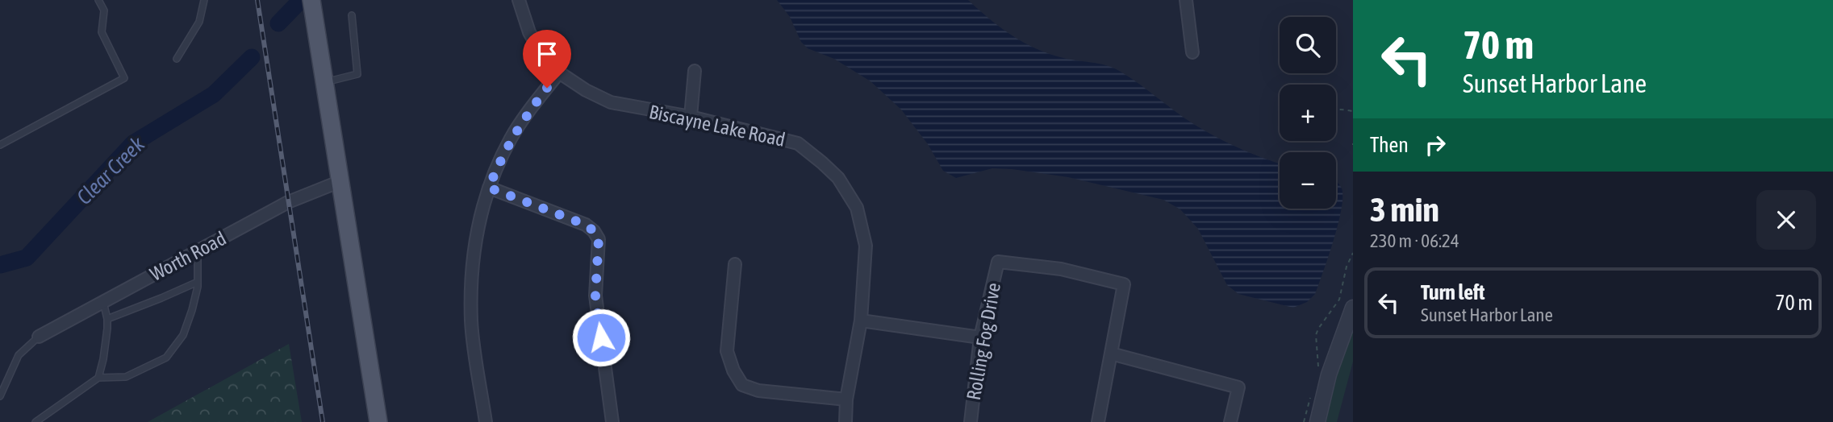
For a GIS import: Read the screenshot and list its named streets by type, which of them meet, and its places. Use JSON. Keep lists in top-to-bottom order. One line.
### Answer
{"streets":{"street":["Biscayne Lake Road","Worth Road","Rolling Fog Drive"]},"water":["Clear Creek"],"page":{"turn":["70 m","Sunset Harbor Lane"],"map_buttons":["+","−"],"then":"Then","heading":["3 min","230 m · 06:24"],"list":[{"name":"Turn left","note":"Sunset Harbor Lane","value":"70 m"}]}}
